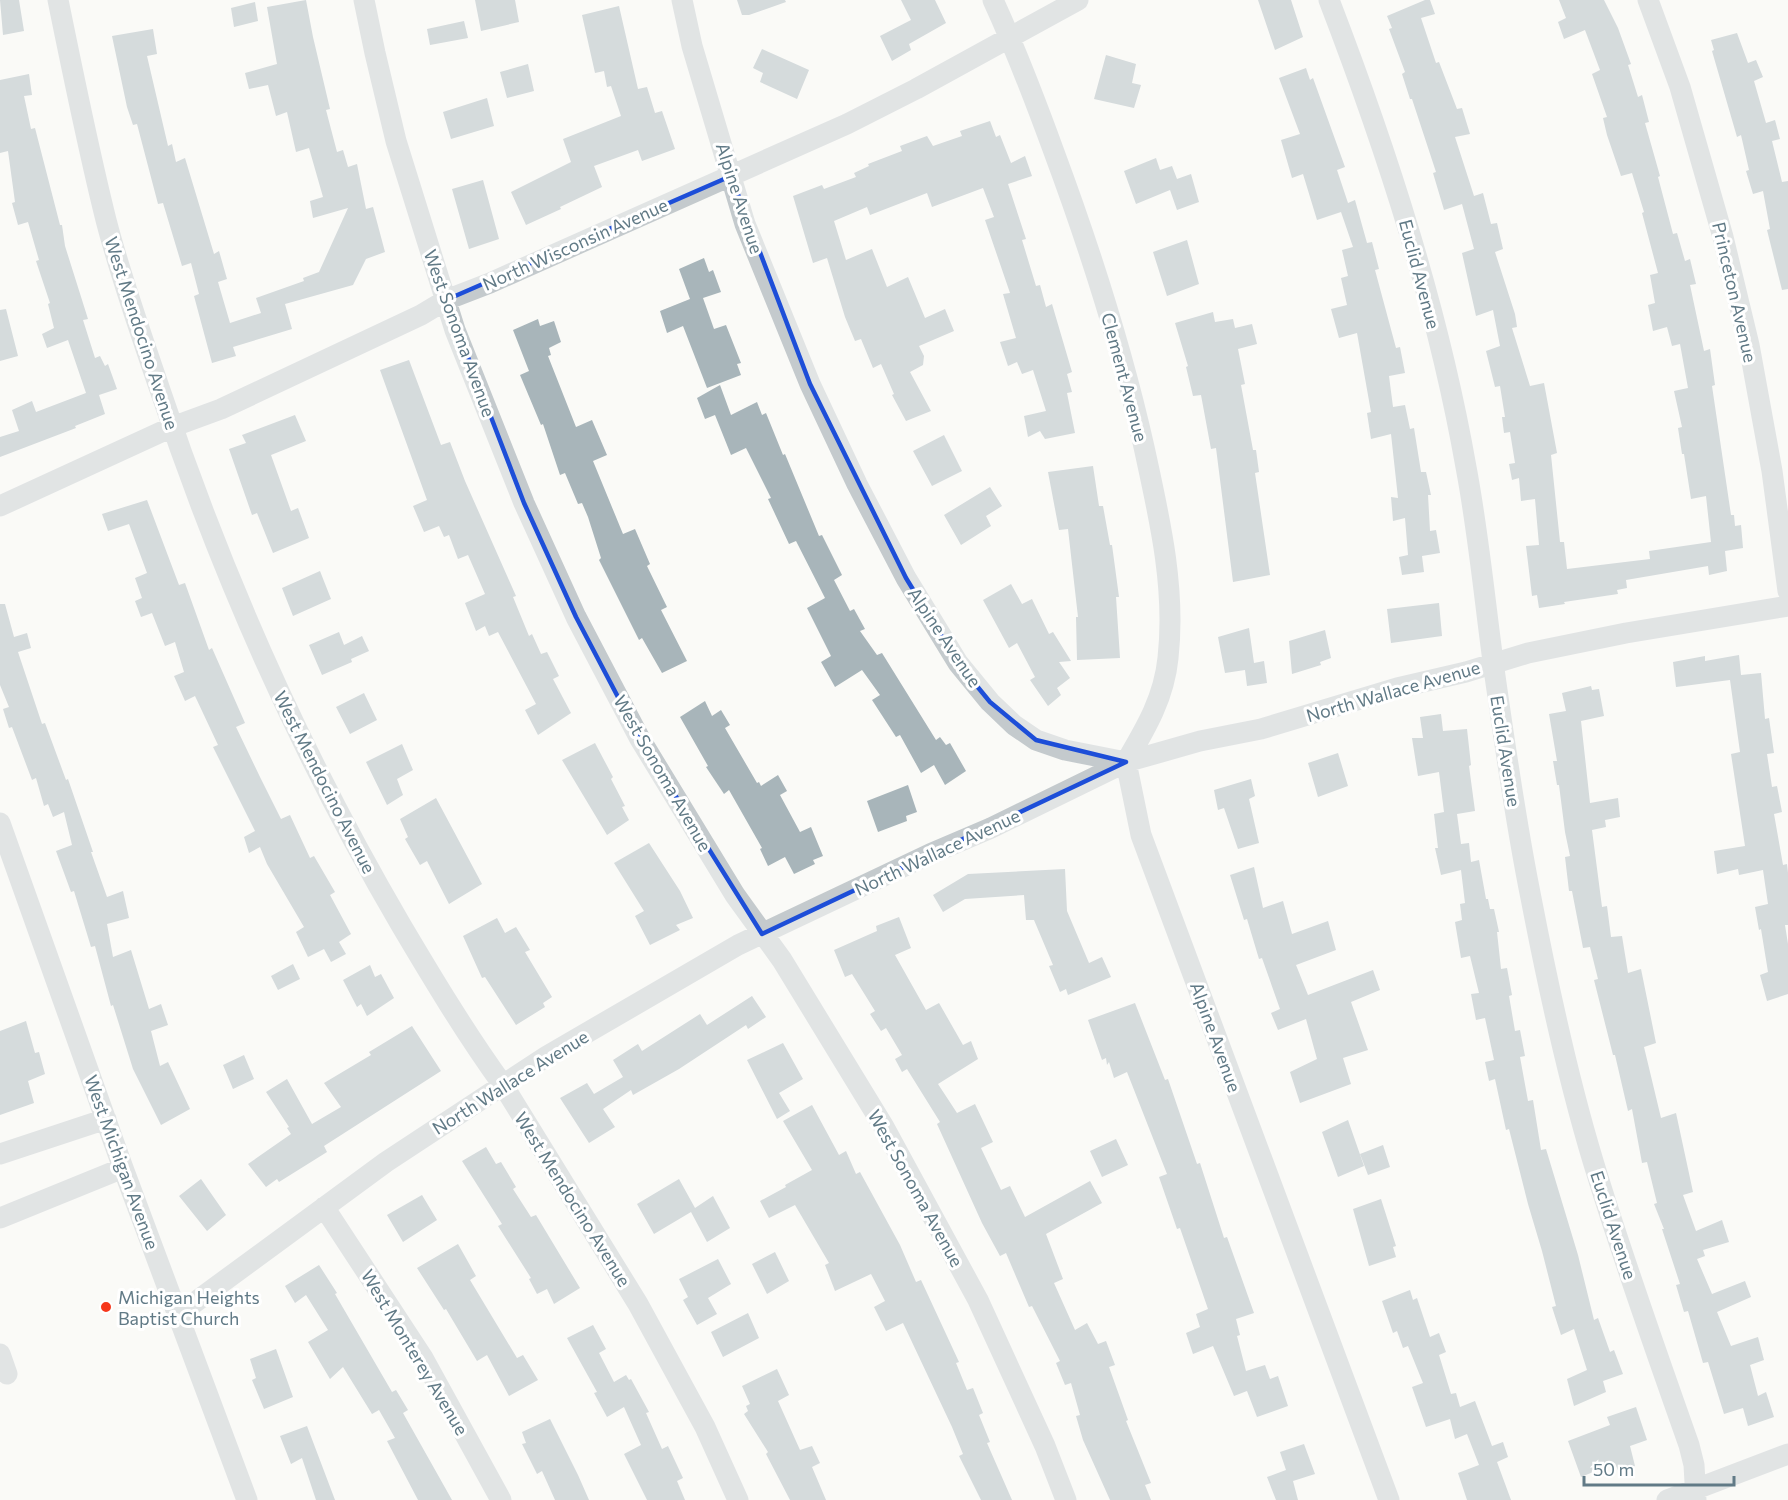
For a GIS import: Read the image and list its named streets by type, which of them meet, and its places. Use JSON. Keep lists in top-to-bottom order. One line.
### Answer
{"streets":{"street":["Alpine Avenue","North Wisconsin Avenue","Euclid Avenue","Princeton Avenue","West Mendocino Avenue","West Sonoma Avenue","Clement Avenue","North Wallace Avenue","West Michigan Avenue","West Monterey Avenue"]},"crossings":[["Alpine Avenue","North Wisconsin Avenue"],["Alpine Avenue","Clement Avenue"],["Alpine Avenue","North Wallace Avenue"],["North Wisconsin Avenue","West Mendocino Avenue"],["North Wisconsin Avenue","West Sonoma Avenue"],["North Wisconsin Avenue","Clement Avenue"],["Euclid Avenue","North Wallace Avenue"],["West Mendocino Avenue","North Wallace Avenue"],["West Sonoma Avenue","North Wallace Avenue"],["Clement Avenue","North Wallace Avenue"],["North Wallace Avenue","West Michigan Avenue"],["North Wallace Avenue","West Monterey Avenue"]],"places":["Michigan Heights Baptist Church"],"scale_bar":"50 m"}
